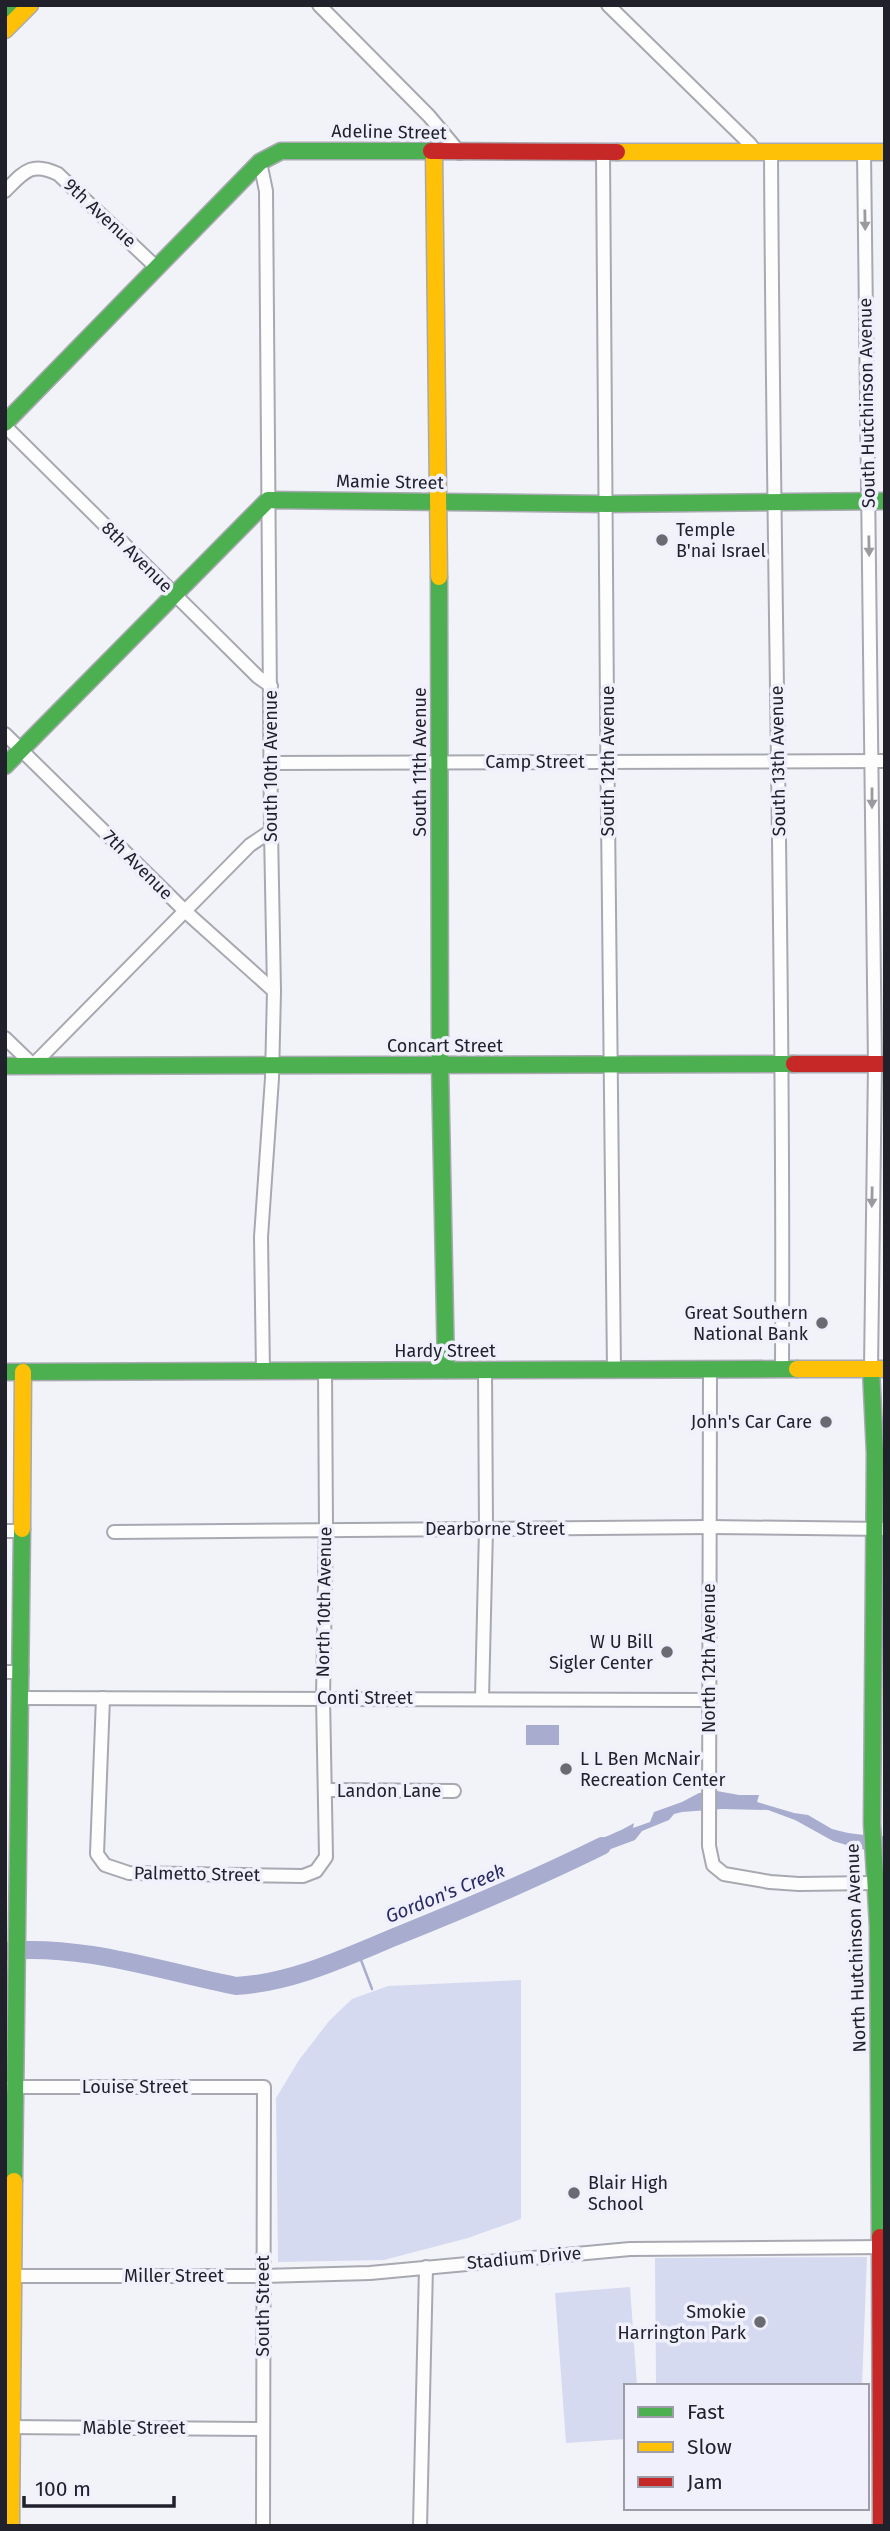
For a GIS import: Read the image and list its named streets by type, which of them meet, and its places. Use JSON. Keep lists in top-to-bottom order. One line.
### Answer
{"streets":{"street":["Adeline Street","9th Avenue","South Hutchinson Avenue","Mamie Street","8th Avenue","South 12th Avenue","South 13th Avenue","South 11th Avenue","Camp Street","South 10th Avenue","7th Avenue","Concart Street","Hardy Street","Dearborne Street","North 10th Avenue","North 12th Avenue","Conti Street","Landon Lane","Palmetto Street","North Hutchinson Avenue","Louise Street","Stadium Drive","Miller Street","South Street","Mable Street"]},"crossings":[["Adeline Street","9th Avenue"],["Adeline Street","South Hutchinson Avenue"],["Adeline Street","8th Avenue"],["Adeline Street","South 12th Avenue"],["Adeline Street","South 13th Avenue"],["Adeline Street","South 11th Avenue"],["Adeline Street","South 10th Avenue"],["South Hutchinson Avenue","Mamie Street"],["South Hutchinson Avenue","Camp Street"],["South Hutchinson Avenue","Concart Street"],["South Hutchinson Avenue","Hardy Street"],["South Hutchinson Avenue","North Hutchinson Avenue"],["Mamie Street","South 12th Avenue"],["Mamie Street","South 13th Avenue"],["Mamie Street","South 11th Avenue"],["Mamie Street","South 10th Avenue"],["8th Avenue","South 10th Avenue"],["South 12th Avenue","Camp Street"],["South 12th Avenue","Concart Street"],["South 12th Avenue","Hardy Street"],["South 13th Avenue","Camp Street"],["South 13th Avenue","Concart Street"],["South 13th Avenue","Hardy Street"],["South 11th Avenue","Camp Street"],["South 11th Avenue","Concart Street"],["South 11th Avenue","Hardy Street"],["Camp Street","South 10th Avenue"],["South 10th Avenue","7th Avenue"],["South 10th Avenue","Concart Street"],["South 10th Avenue","Hardy Street"],["Hardy Street","North 10th Avenue"],["Hardy Street","North 12th Avenue"],["Hardy Street","North Hutchinson Avenue"],["Dearborne Street","North 10th Avenue"],["Dearborne Street","North 12th Avenue"],["Dearborne Street","North Hutchinson Avenue"],["North 10th Avenue","Conti Street"],["North 10th Avenue","Landon Lane"],["North 10th Avenue","Palmetto Street"],["North 12th Avenue","Conti Street"],["North 12th Avenue","North Hutchinson Avenue"],["Conti Street","Palmetto Street"],["North Hutchinson Avenue","Stadium Drive"],["Louise Street","South Street"],["Stadium Drive","Miller Street"],["Miller Street","South Street"],["South Street","Mable Street"]],"one_way":["South Hutchinson Avenue"],"water":["Gordon's Creek"],"places":["Temple B'nai Israel","Great Southern National Bank","John's Car Care","W U Bill Sigler Center","L L Ben McNair Recreation Center","Blair High School","Smokie Harrington Park"],"legend":["Fast","Slow","Jam"],"scale_bar":"100 m"}
